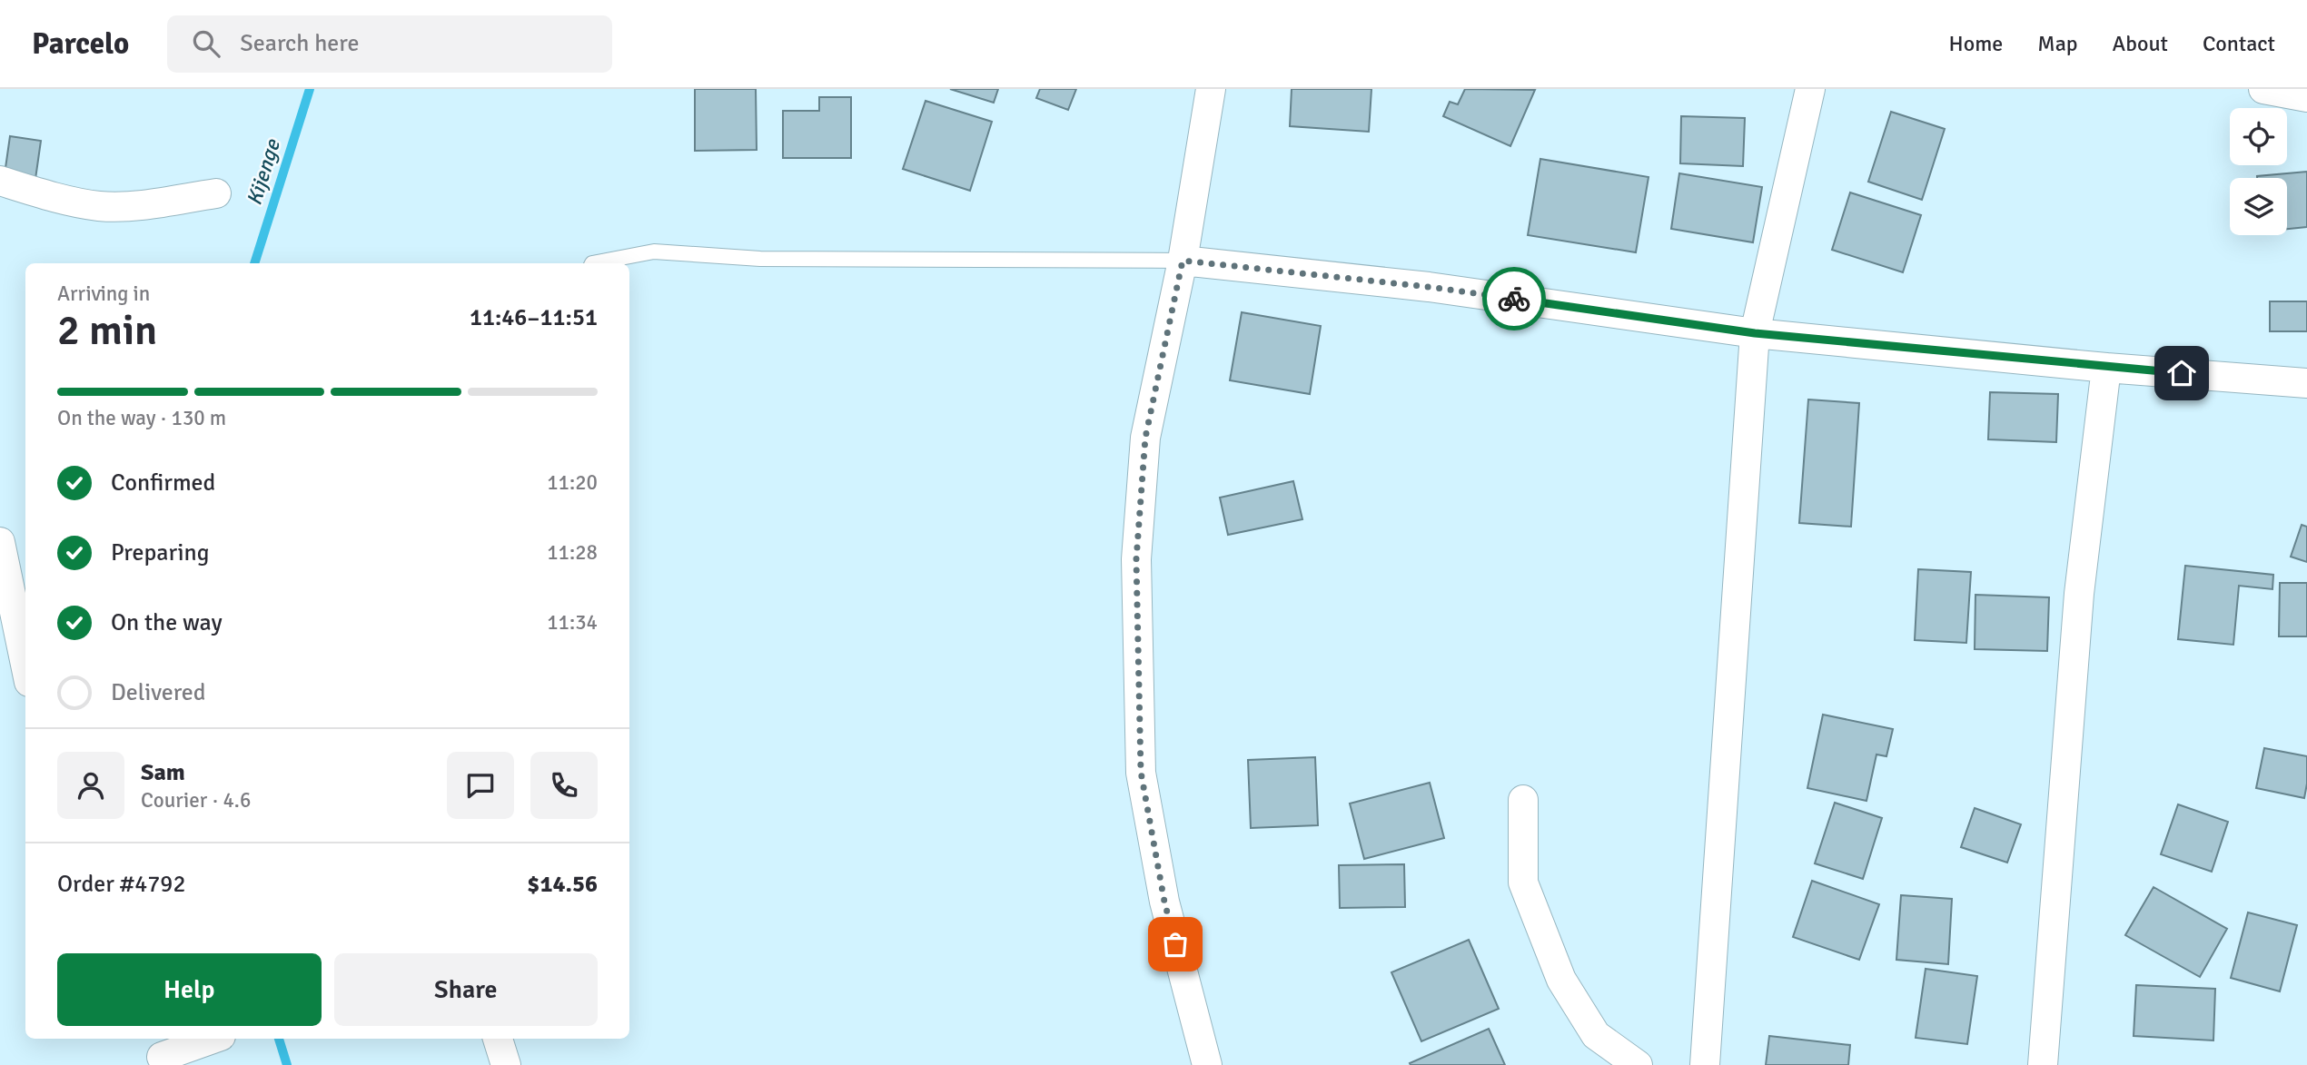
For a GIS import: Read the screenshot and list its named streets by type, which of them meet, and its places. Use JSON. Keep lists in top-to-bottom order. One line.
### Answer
{"water":["Kijenge"],"page":{"header":"Parcelo","search":"Search here","nav":["Home","Map","About","Contact"],"heading":["2 min","Arriving in","11:46–11:51"],"panel":["Sam","Courier · 4.6","Order #4792","$14.56"],"bar":"On the way · 130 m","list":[["Confirmed","11:20"],["Preparing","11:28"],["On the way","11:34"],"Delivered"],"buttons":["Help","Share"]}}
